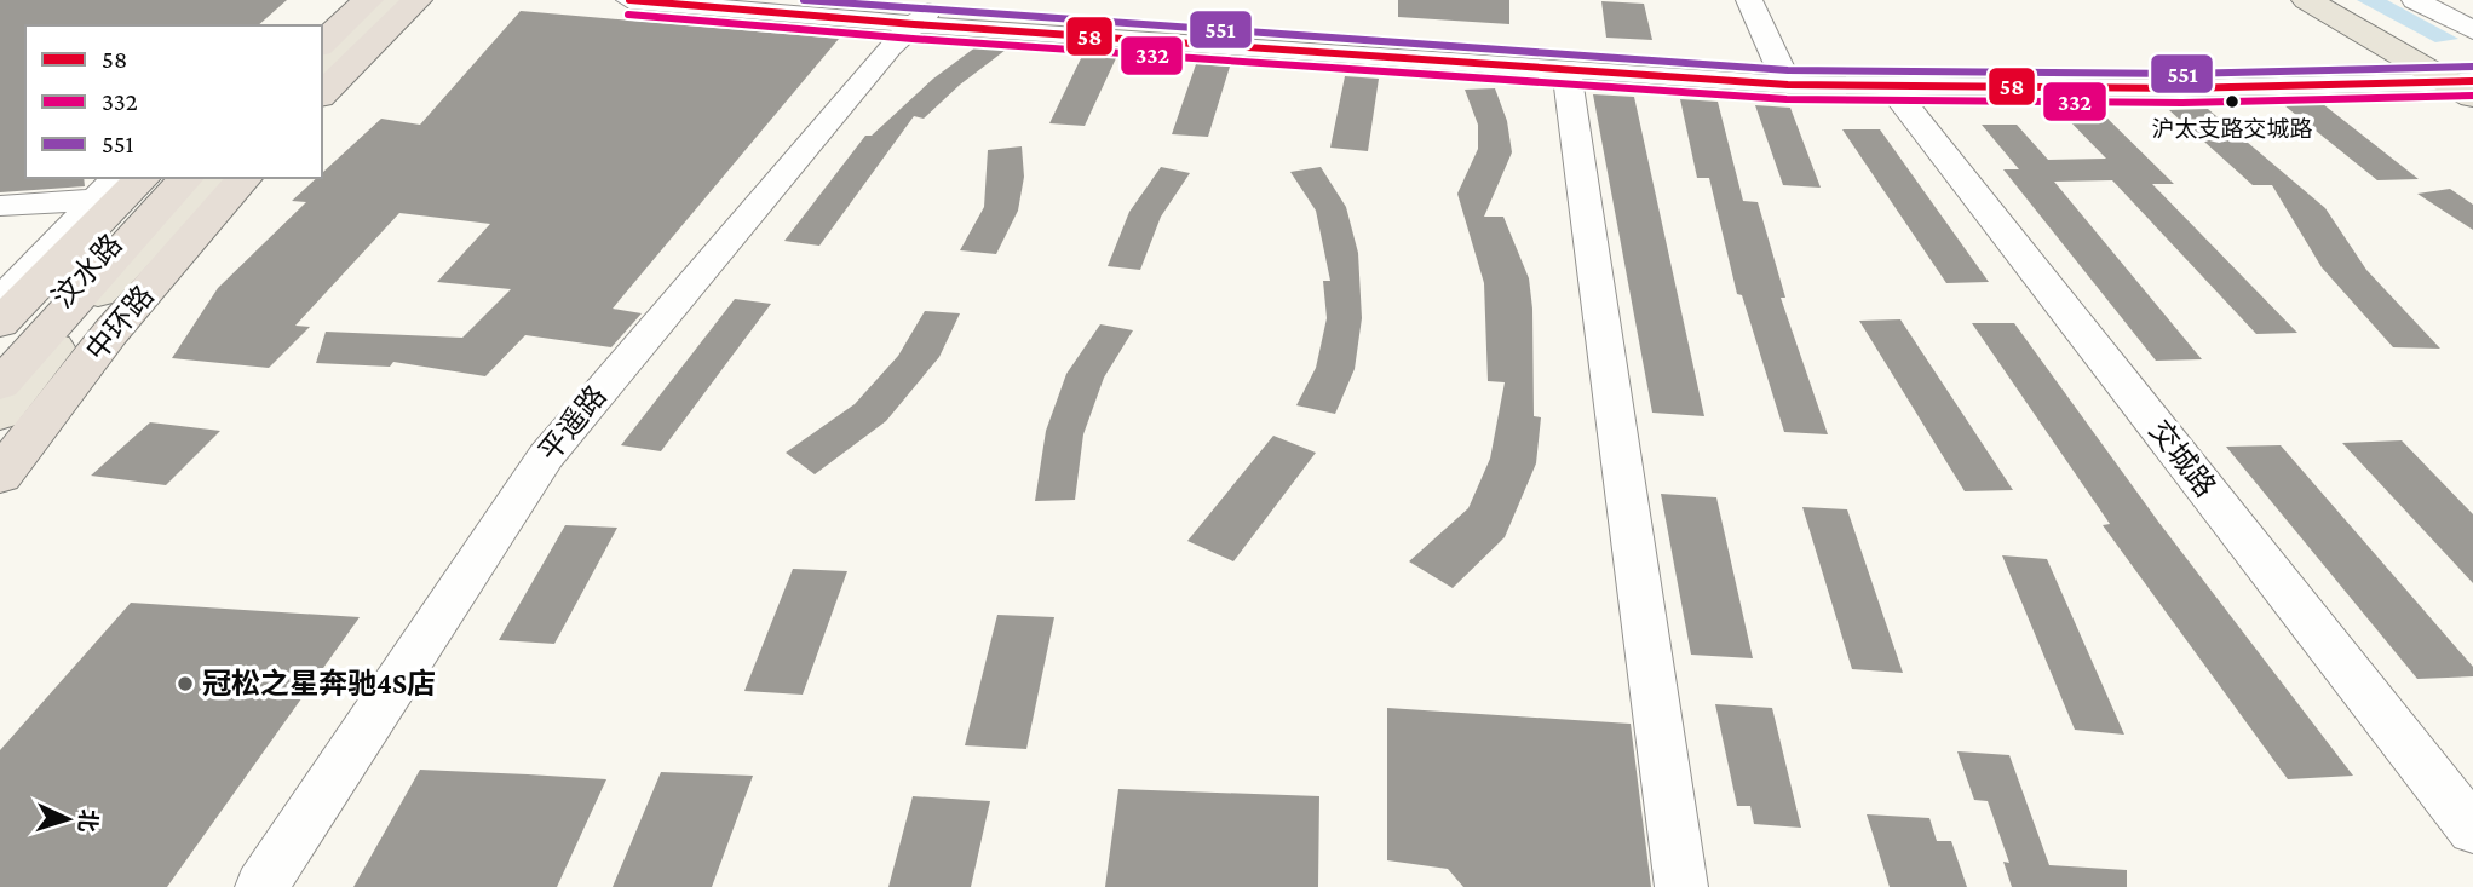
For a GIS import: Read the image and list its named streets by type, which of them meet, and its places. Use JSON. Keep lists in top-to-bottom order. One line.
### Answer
{"streets":{"highway":["中环路"],"main road":["汶水路"],"street":["平遥路","交城路"]},"places":["沪太支路交城路","冠松之星奔驰4S店"],"lines":["transit line 58","transit line 551","transit line 332"],"legend":["58","332","551"],"north":"right"}
